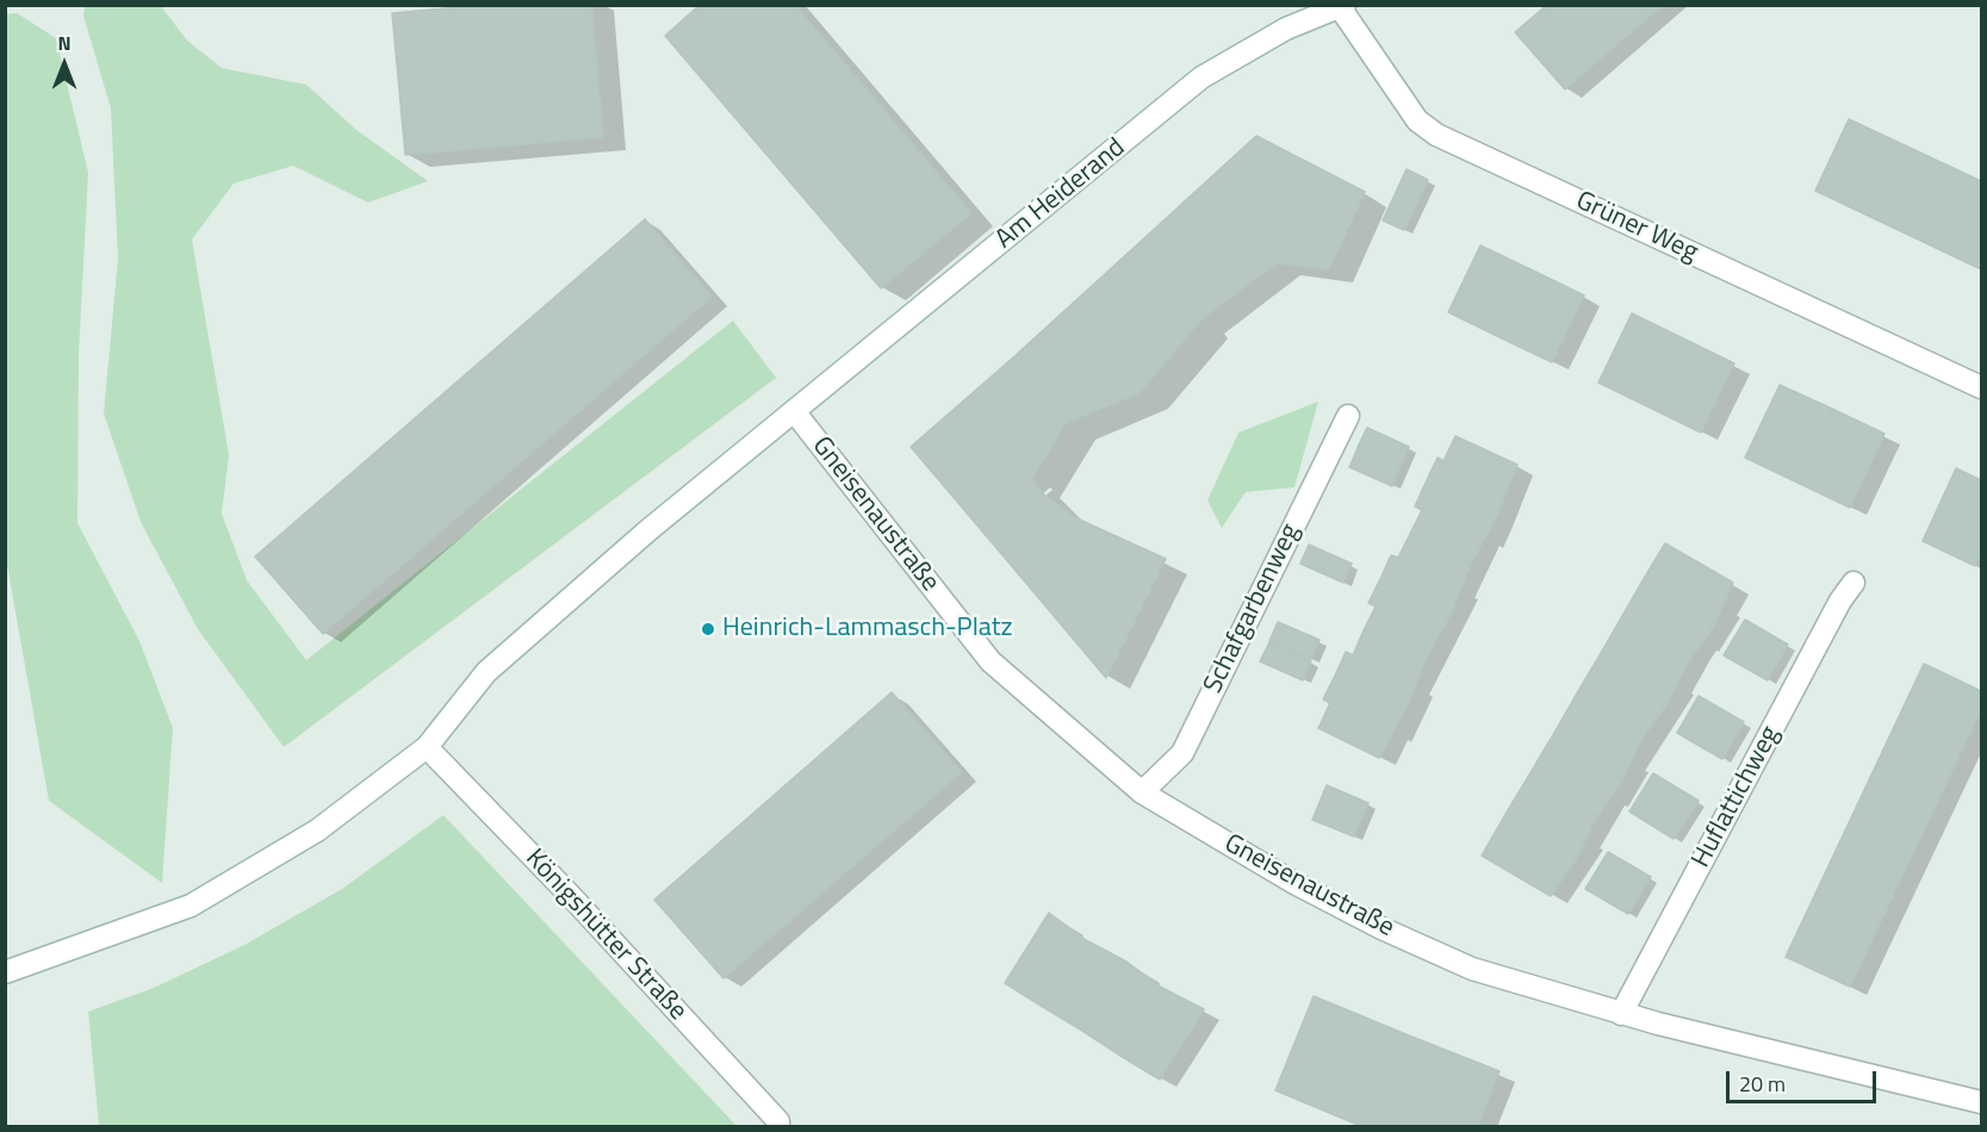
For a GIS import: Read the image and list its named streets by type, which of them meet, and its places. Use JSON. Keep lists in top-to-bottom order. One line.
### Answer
{"streets":{"street":["Am Heiderand","Grüner Weg","Gneisenaustraße","Schafgarbenweg","Huflattichweg","Königshütter Straße"]},"crossings":[["Am Heiderand","Grüner Weg"],["Am Heiderand","Gneisenaustraße"],["Gneisenaustraße","Schafgarbenweg"],["Gneisenaustraße","Huflattichweg"]],"places":["Heinrich-Lammasch-Platz"],"scale_bar":"20 m","north":"top"}
